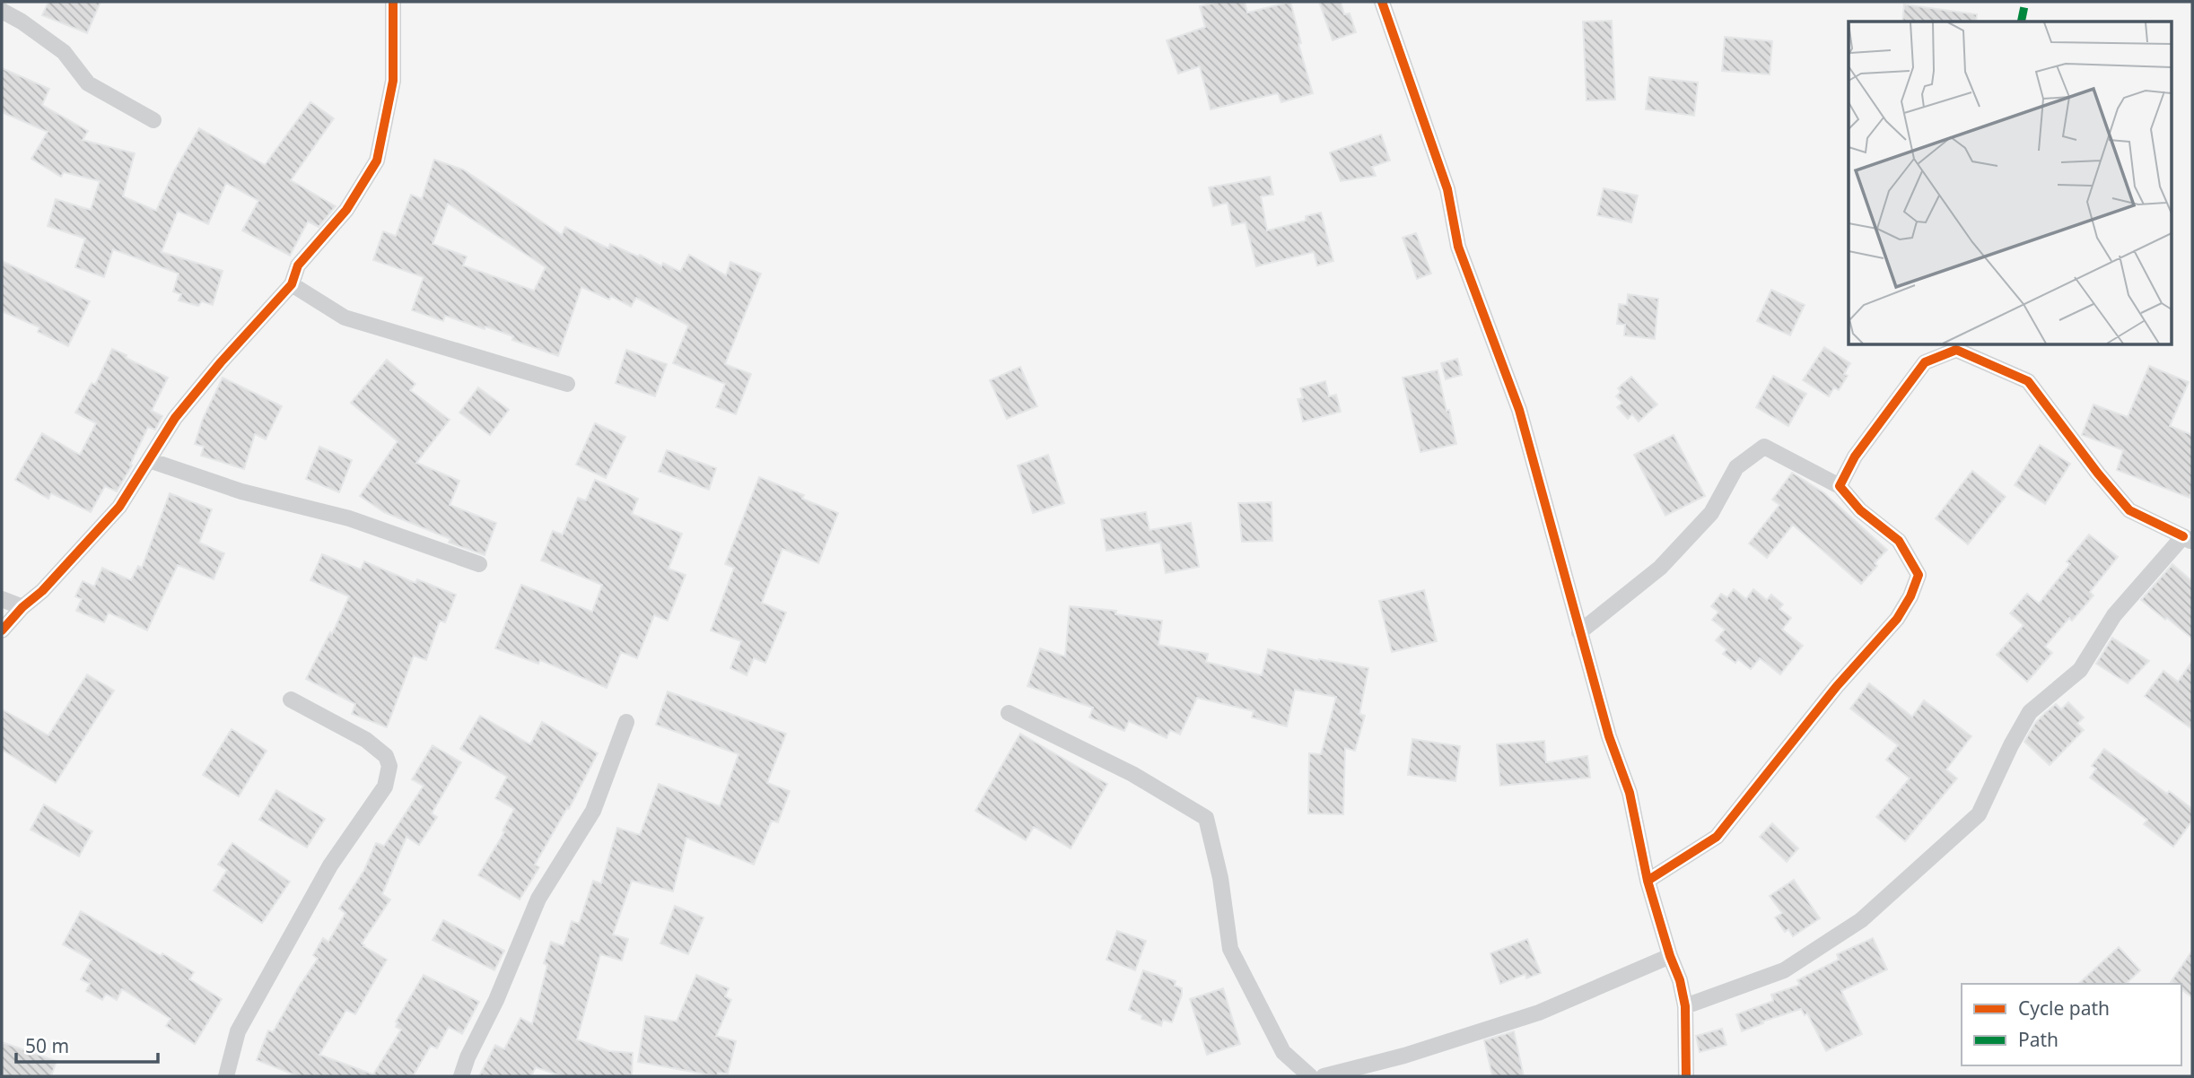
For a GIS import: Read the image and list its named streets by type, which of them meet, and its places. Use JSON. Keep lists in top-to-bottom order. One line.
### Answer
{"legend":["Cycle path","Path"],"scale_bar":"50 m"}
